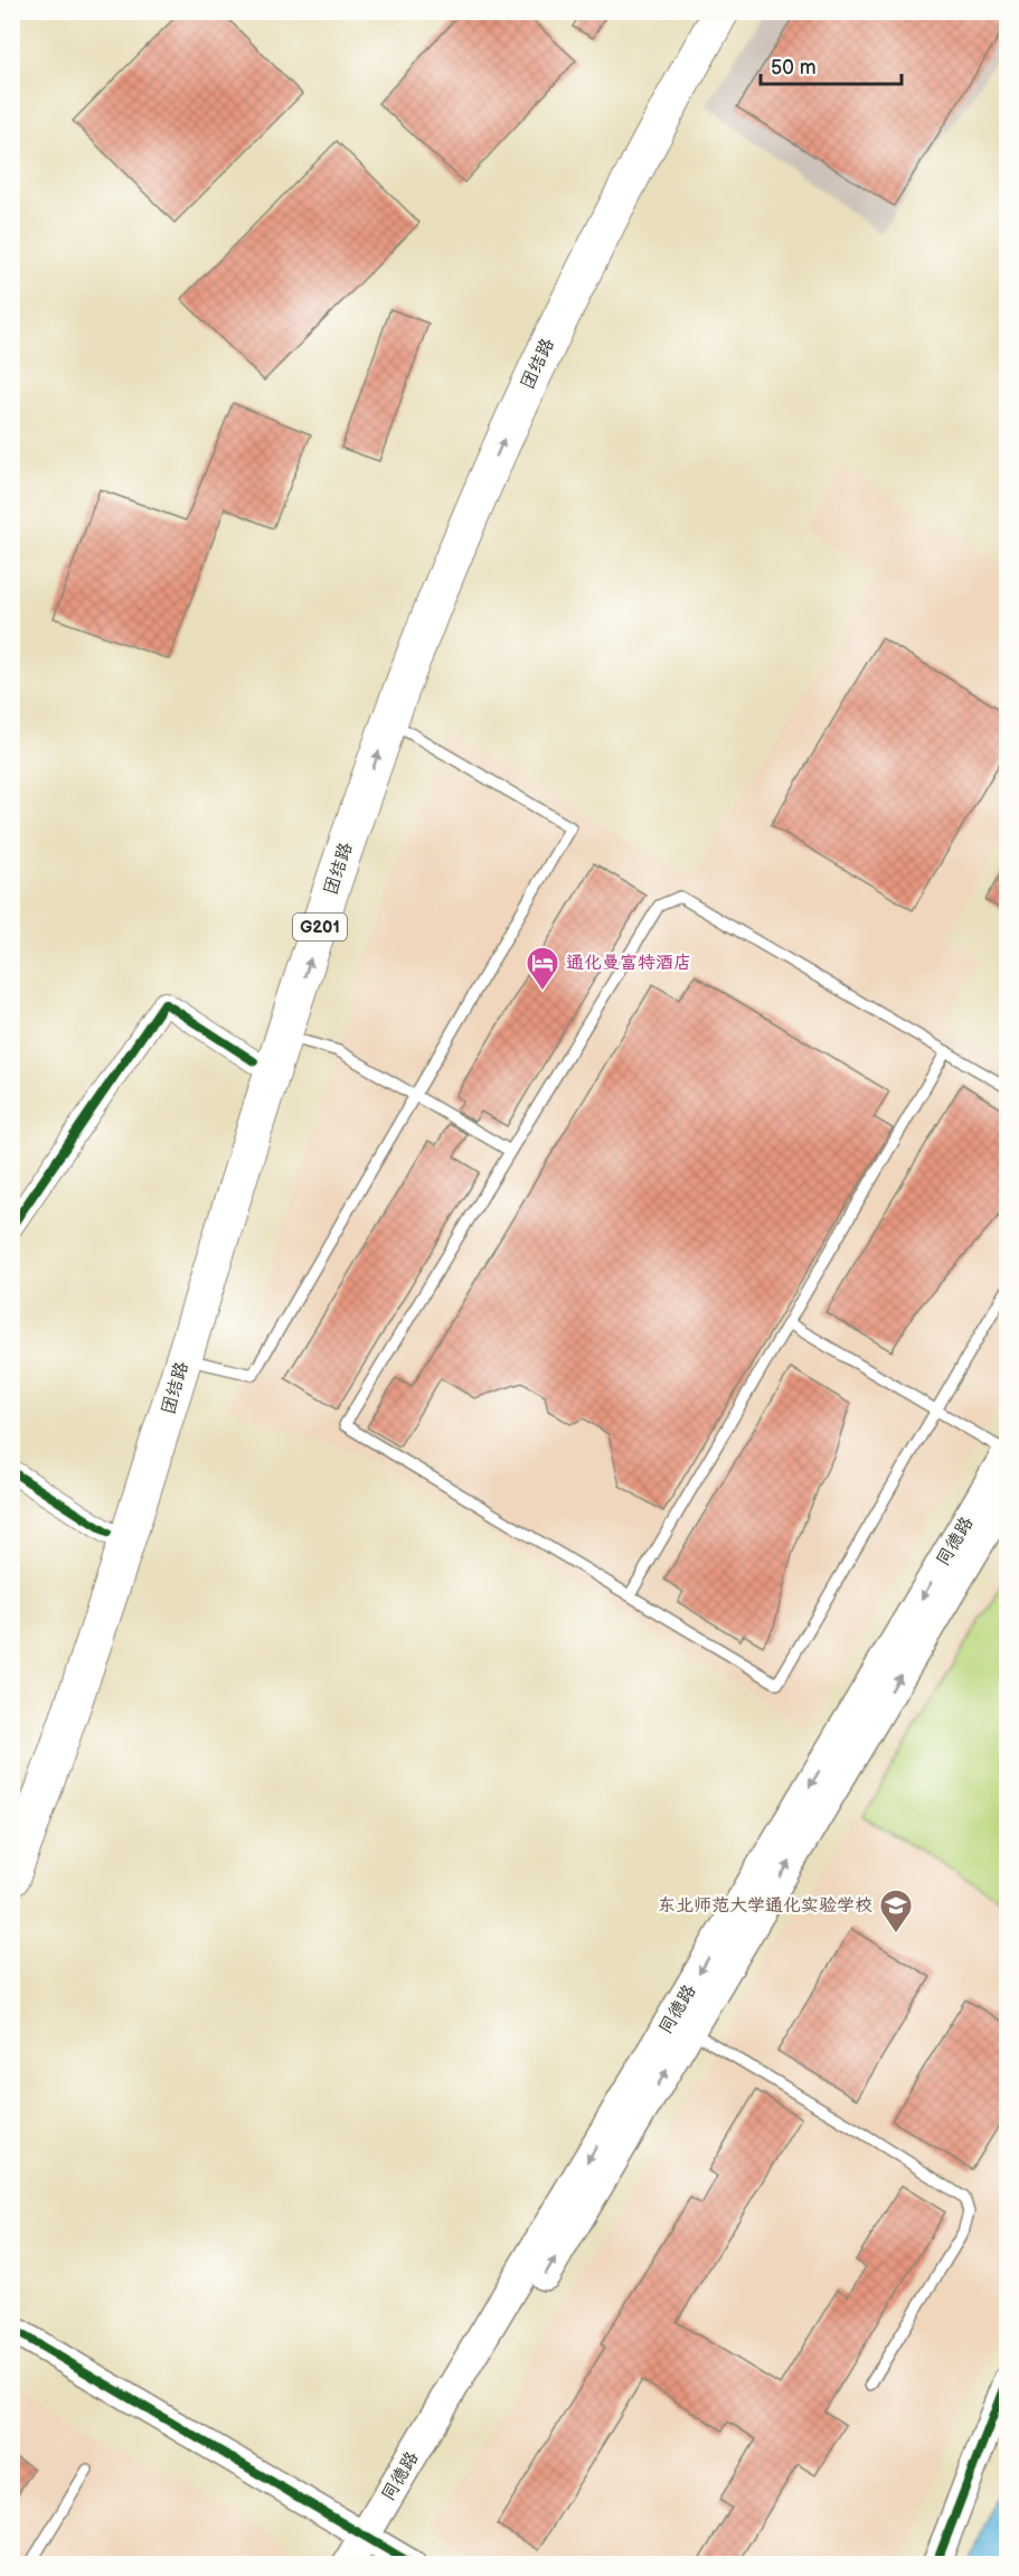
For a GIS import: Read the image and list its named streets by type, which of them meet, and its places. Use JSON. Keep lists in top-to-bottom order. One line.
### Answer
{"streets":{"highway":["团结路","G201"],"main road":["同德路"]},"places":{"hotel":["通化曼富特酒店"],"school or university":["东北师范大学通化实验学校"]},"scale_bar":"50 m"}
